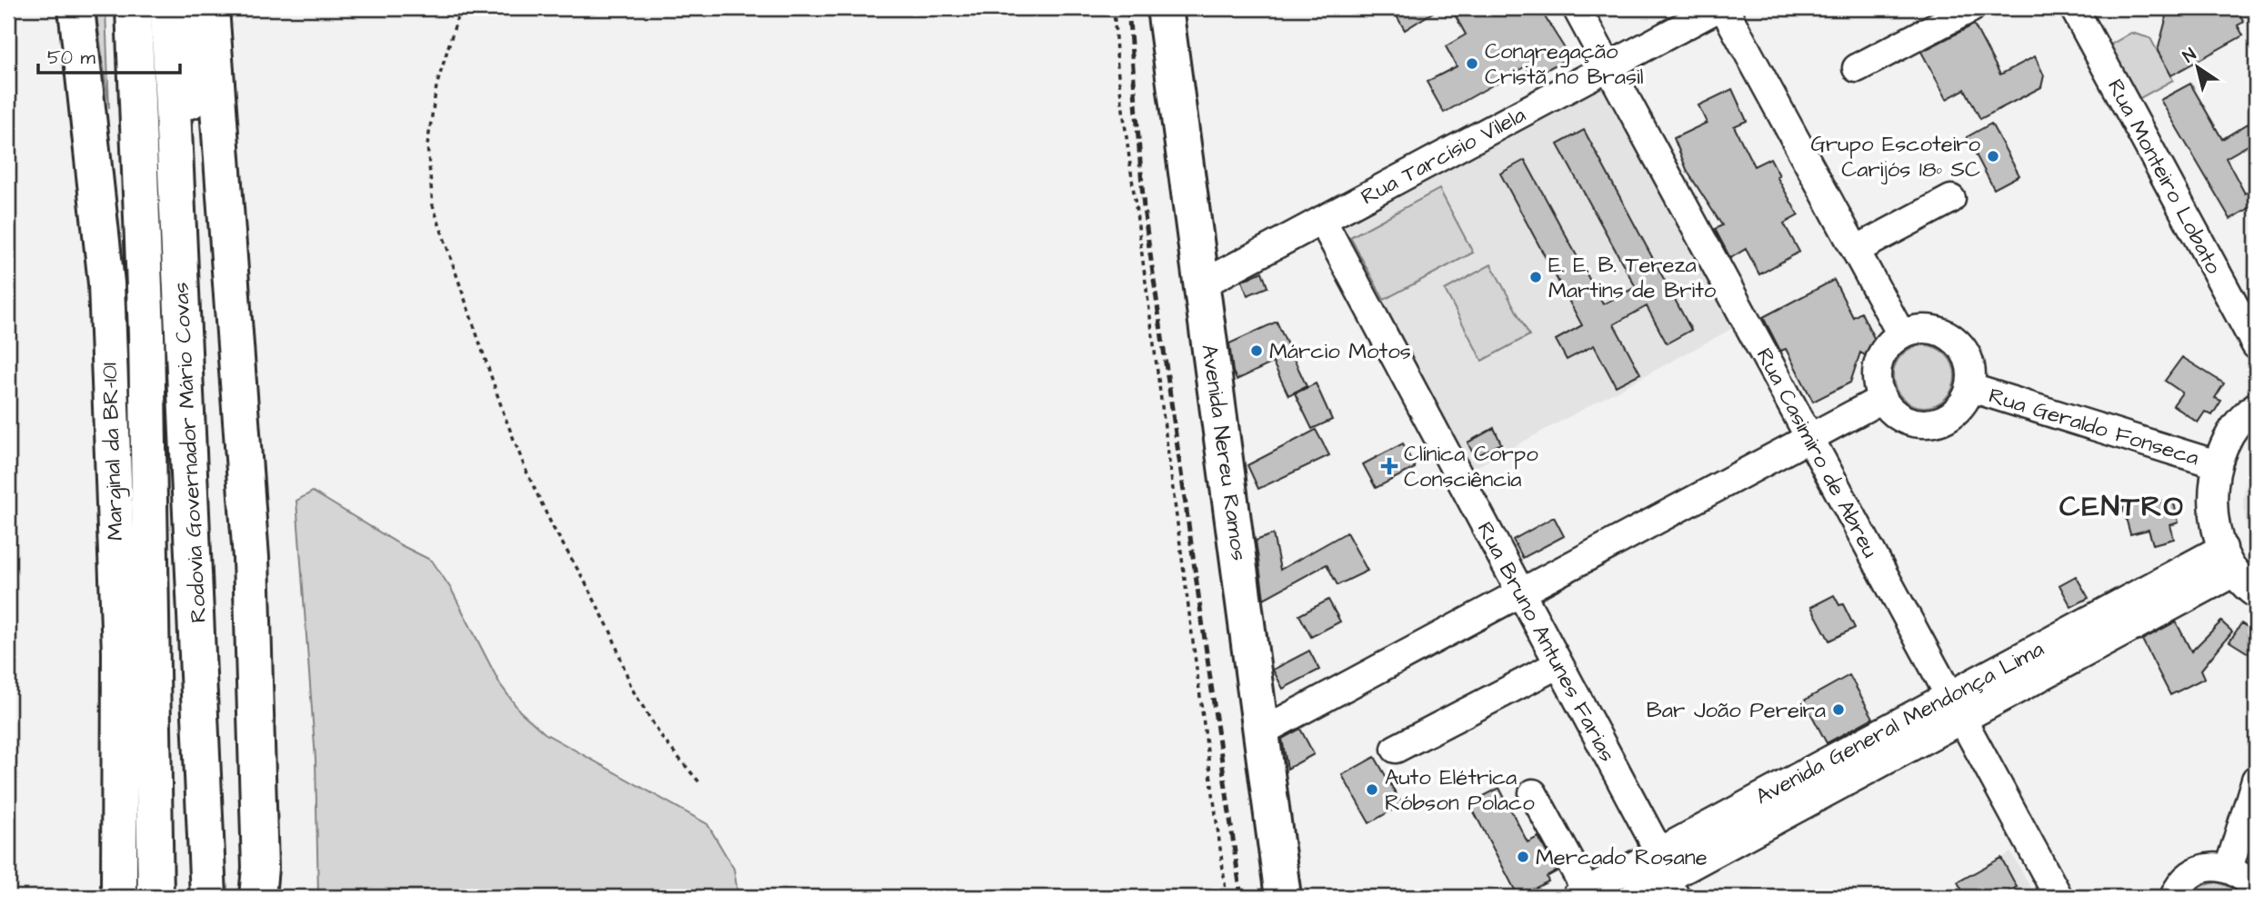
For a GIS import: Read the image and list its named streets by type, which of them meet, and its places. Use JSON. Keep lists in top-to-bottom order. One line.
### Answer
{"streets":{"main road":["Marginal da BR-101","Rodovia Governador Mário Covas","Avenida Nereu Ramos"],"street":["Rua Tarcísio Vilela","Rua Monteiro Lobato","Rua Geraldo Fonseca","Rua Casimiro de Abreu","Rua Bruno Antunes Farias","Avenida General Mendonça Lima"]},"crossings":[["Rua Tarcísio Vilela","Avenida Nereu Ramos"],["Rua Tarcísio Vilela","Rua Casimiro de Abreu"],["Rua Tarcísio Vilela","Rua Bruno Antunes Farias"],["Rua Casimiro de Abreu","Avenida General Mendonça Lima"],["Rua Bruno Antunes Farias","Avenida General Mendonça Lima"]],"districts":["CENTRO"],"places":{"other":["Congregação Cristã no Brasil","Grupo Escoteiro Carijós 18º SC","E. E. B. Tereza Martins de Brito","Márcio Motos","Bar João Pereira","Auto Elétrica Róbson Polaco","Mercado Rosane"],"health":["Clínica Corpo Consciência"]},"scale_bar":"50 m","north":"top left"}
